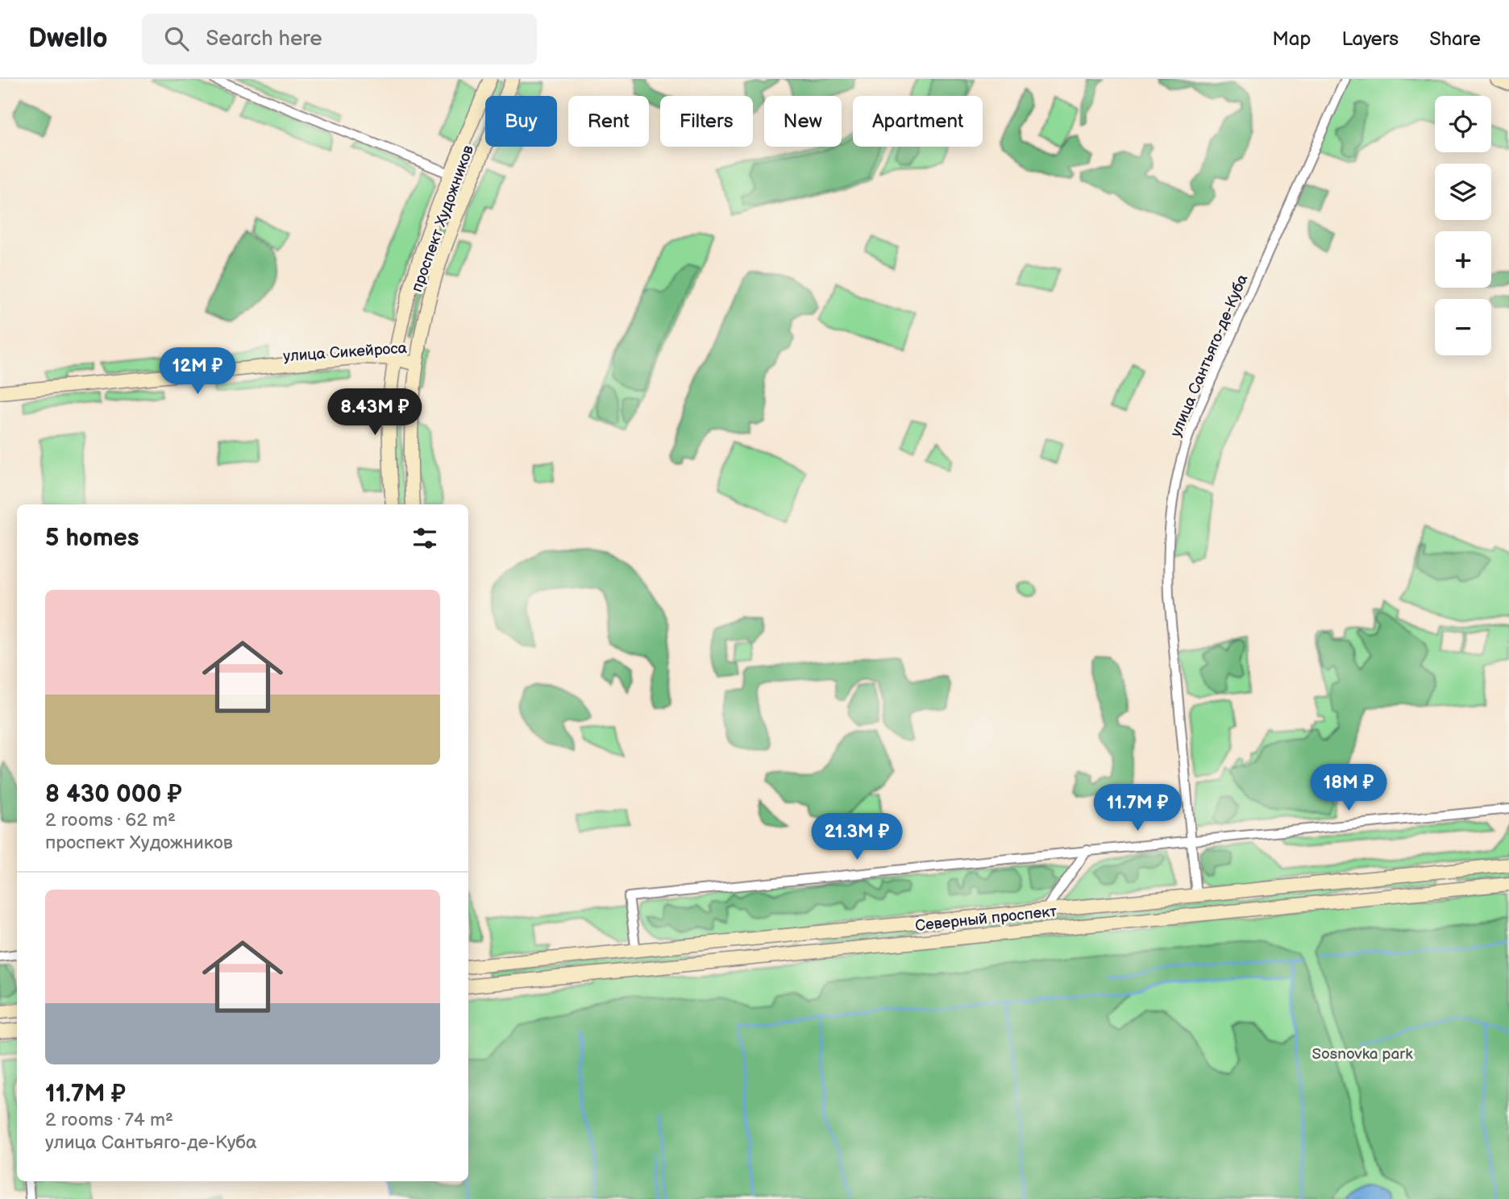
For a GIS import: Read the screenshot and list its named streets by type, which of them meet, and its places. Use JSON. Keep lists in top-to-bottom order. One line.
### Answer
{"streets":{"main road":["проспект Художников","улица Сикейроса","Северный проспект"],"street":["улица Сантьяго-де-Куба"]},"crossings":[["проспект Художников","улица Сикейроса"],["улица Сантьяго-де-Куба","Северный проспект"]],"parks":["Sosnovka park"],"page":{"header":"Dwello","search":"Search here","nav":["Map","Layers","Share"],"map_buttons":["+","−"],"chip":["Buy","Rent","Filters","New","Apartment"],"price":["12M ₽","8.43M ₽","18M ₽","11.7M ₽","21.3M ₽"],"heading":"5 homes","list":[{"name":"8 430 000 ₽","note":"2 rooms · 62 m² · проспект Художников"},{"name":"11.7M ₽","note":"2 rooms · 74 m² · улица Сантьяго-де-Куба"}]}}
